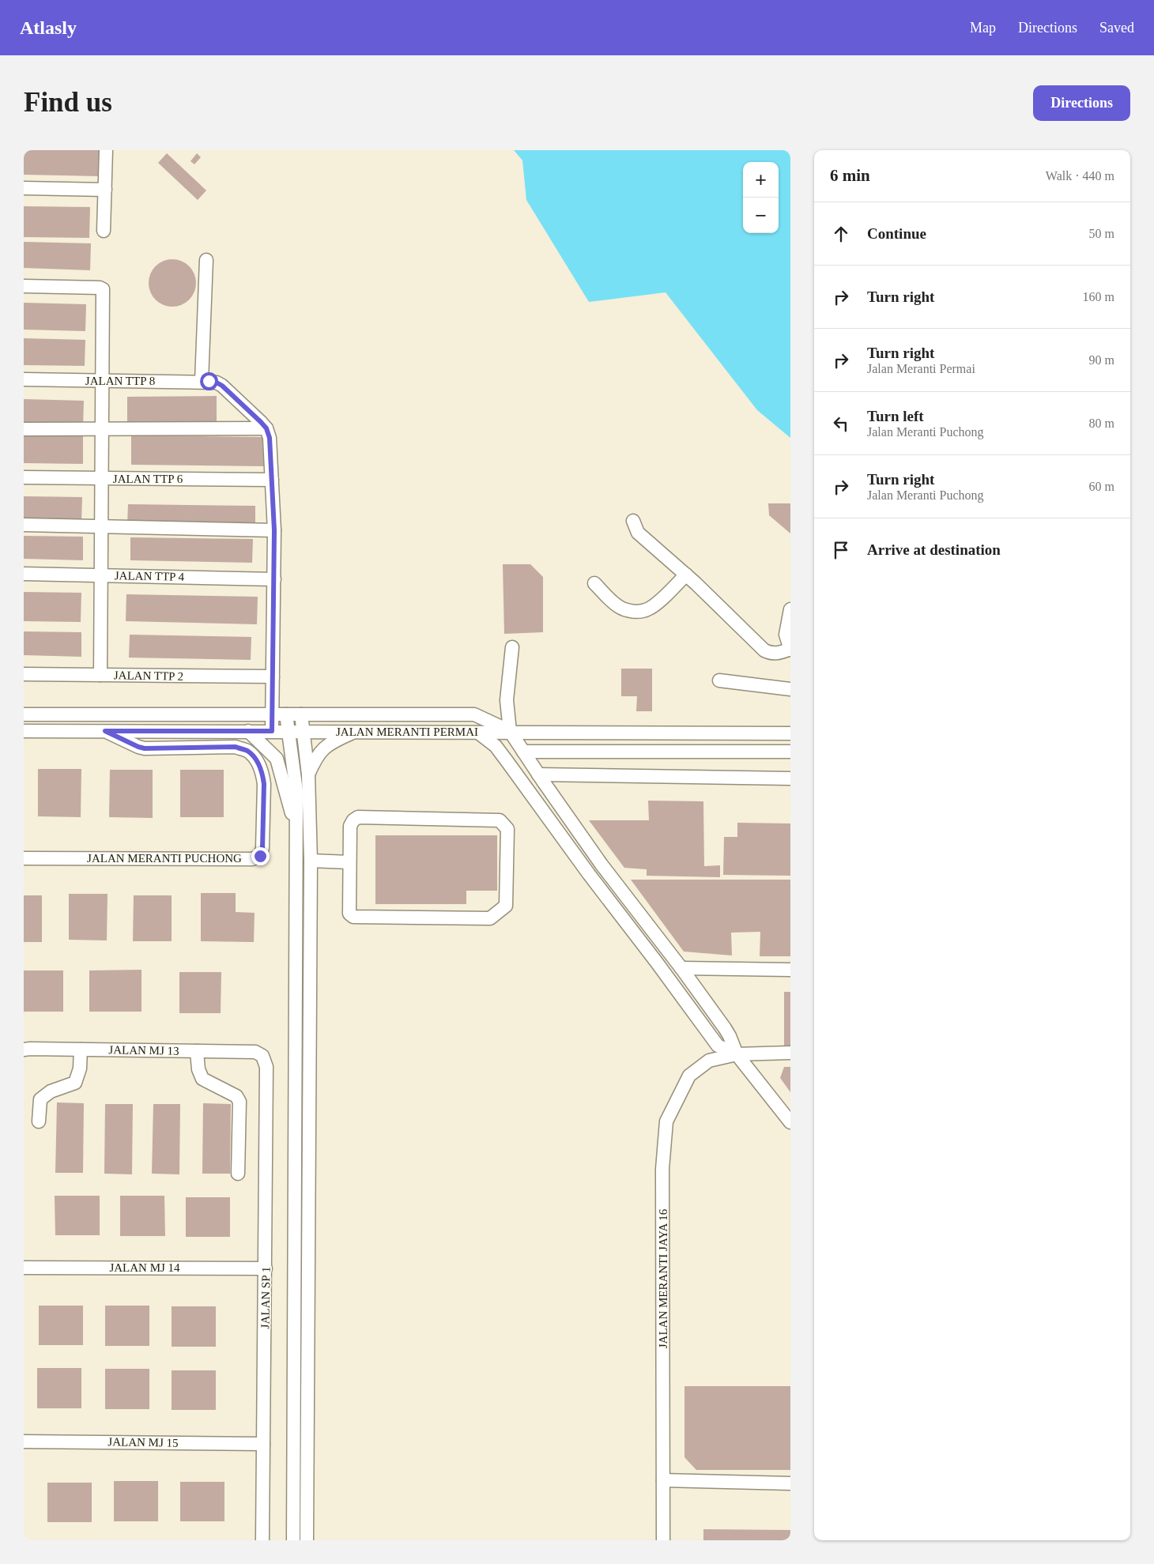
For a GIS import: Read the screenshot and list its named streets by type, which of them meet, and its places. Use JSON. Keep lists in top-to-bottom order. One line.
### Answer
{"streets":{"street":["JALAN TTP 8","JALAN TTP 6","JALAN TTP 4","JALAN TTP 2","JALAN MERANTI PERMAI","JALAN MERANTI PUCHONG","JALAN MJ 13","JALAN MJ 14","JALAN MERANTI JAYA 16","JALAN SP 1","JALAN MJ 15"]},"crossings":[["JALAN MERANTI PERMAI","JALAN MERANTI PUCHONG"],["JALAN MJ 13","JALAN SP 1"],["JALAN MJ 14","JALAN SP 1"],["JALAN SP 1","JALAN MJ 15"]],"page":{"header":"Atlasly","nav":["Map","Directions","Saved"],"buttons":"Directions","title":"Find us","heading":["6 min","Walk · 440 m"],"map_buttons":["+","−"],"list":[["Continue","50 m"],["Turn right","160 m"],["Turn right","Jalan Meranti Permai","90 m"],["Turn left","Jalan Meranti Puchong","80 m"],["Turn right","Jalan Meranti Puchong","60 m"],"Arrive at destination"]}}
